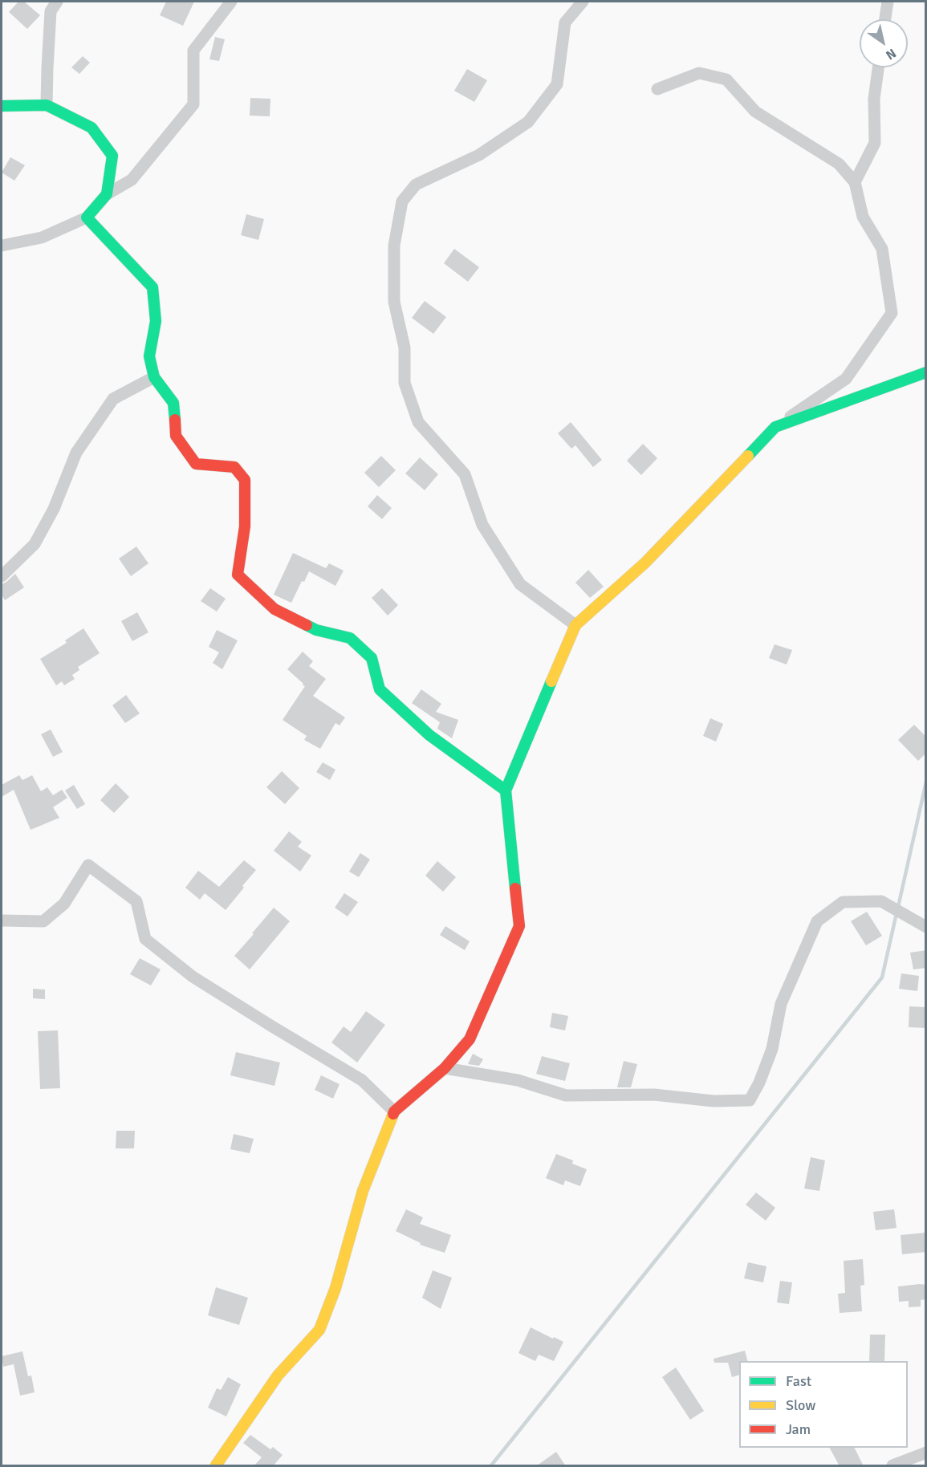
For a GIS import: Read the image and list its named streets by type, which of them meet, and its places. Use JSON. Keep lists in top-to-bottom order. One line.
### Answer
{"legend":["Fast","Slow","Jam"],"north":"bottom right"}
